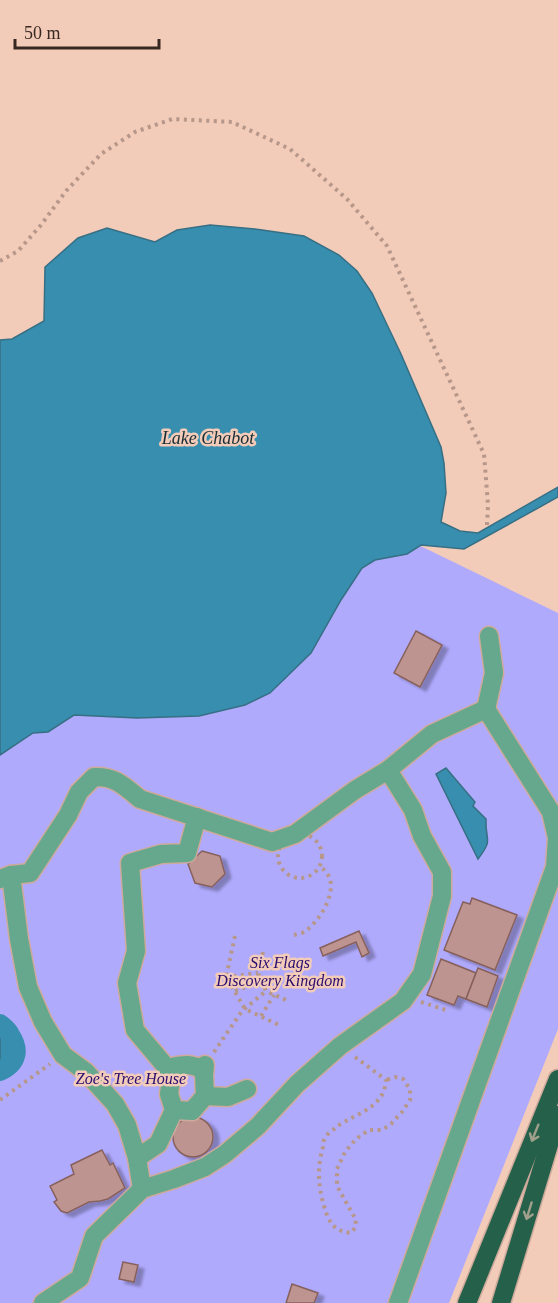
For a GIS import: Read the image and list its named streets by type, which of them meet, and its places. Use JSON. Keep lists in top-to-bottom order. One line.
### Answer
{"water":["Lake Chabot"],"parks":["Six Flags Discovery Kingdom","Zoe's Tree House"],"scale_bar":"50 m"}
